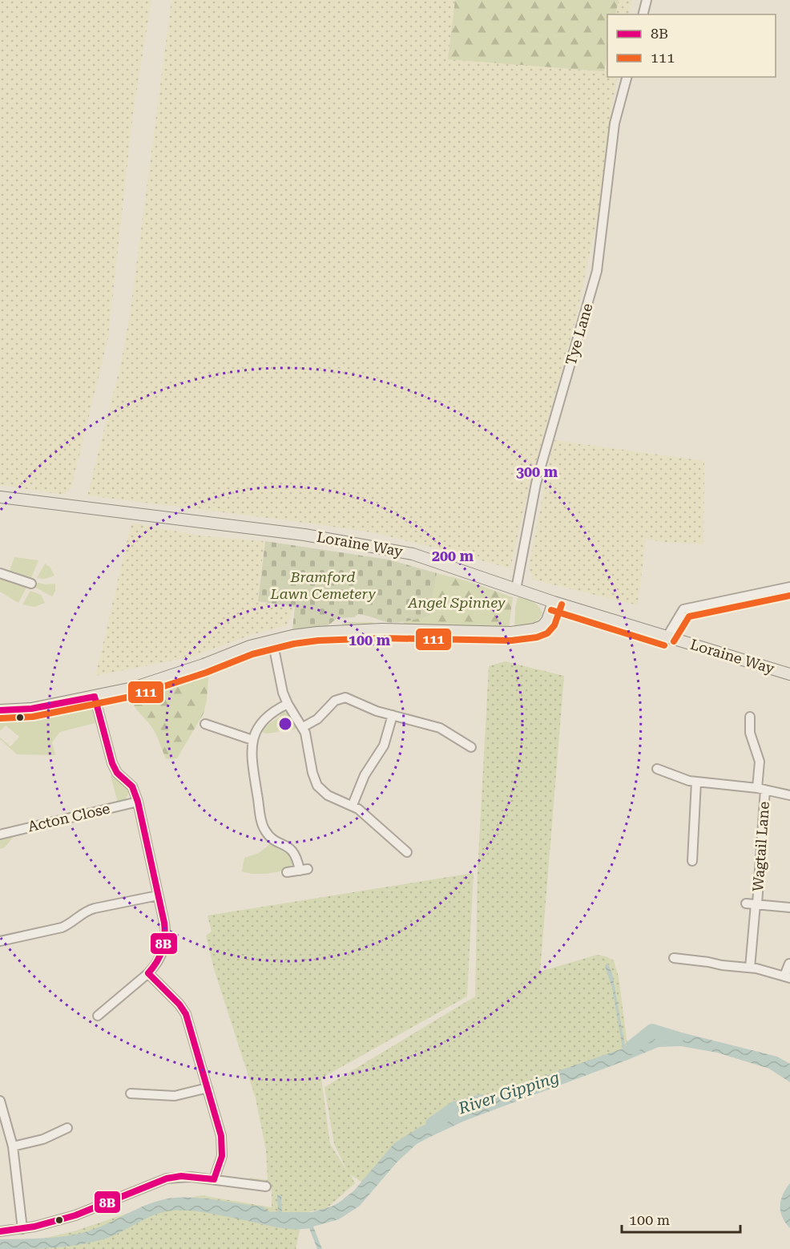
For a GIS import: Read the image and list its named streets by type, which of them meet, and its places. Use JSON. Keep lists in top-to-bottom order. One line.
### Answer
{"streets":{"main road":["Loraine Way"],"street":["Tye Lane","Acton Close","Wagtail Lane"]},"crossings":[["Tye Lane","Loraine Way"]],"water":["River Gipping"],"parks":["Bramford Lawn Cemetery","Angel Spinney"],"lines":["transit line 111","transit line 8B"],"legend":["8B","111"],"scale_bar":"100 m","rings":["300 m","200 m","100 m"]}
